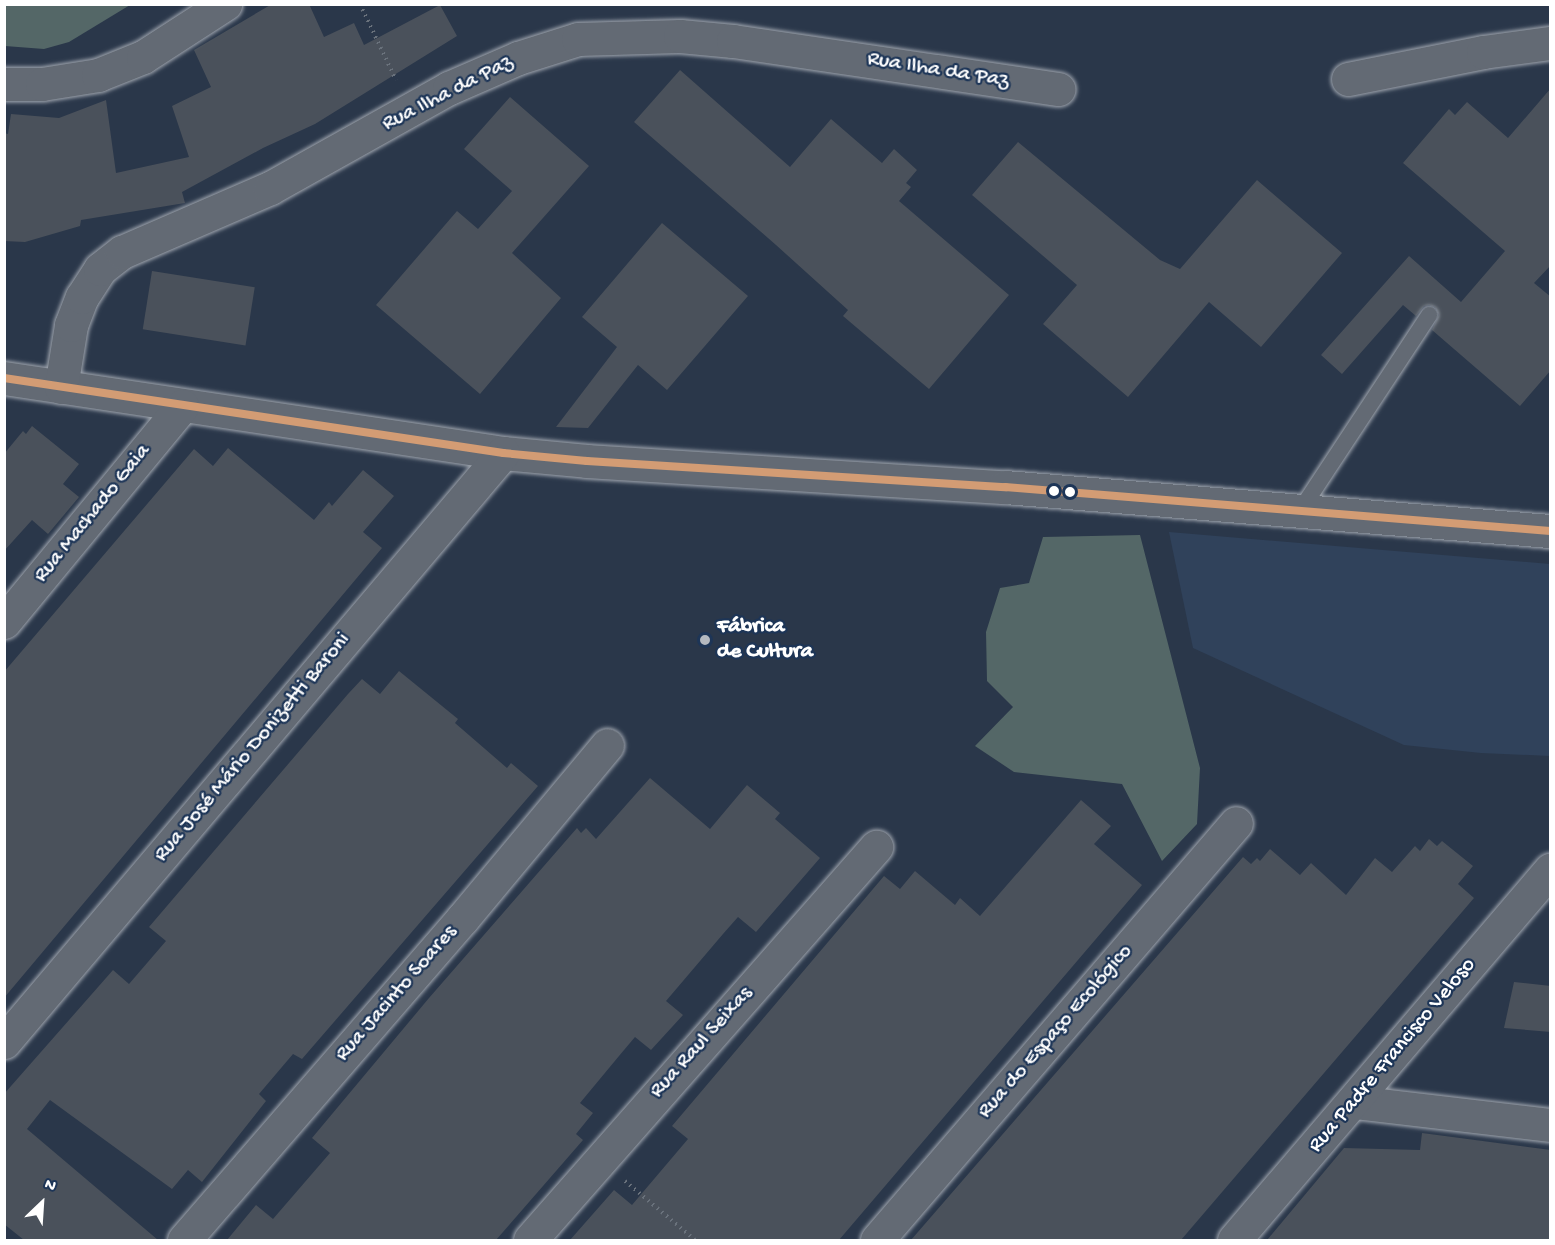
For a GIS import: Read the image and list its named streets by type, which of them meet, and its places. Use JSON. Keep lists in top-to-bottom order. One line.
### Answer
{"streets":{"street":["Rua Ilha da Paz","Rua Machado Gaia","Rua José Mário Donizetti Baroni","Rua Jacinto Soares","Rua do Espaço Ecológico","Rua Raul Seixas","Rua Padre Francisco Veloso"]},"places":["Fábrica de Cultura"],"north":"top right"}
